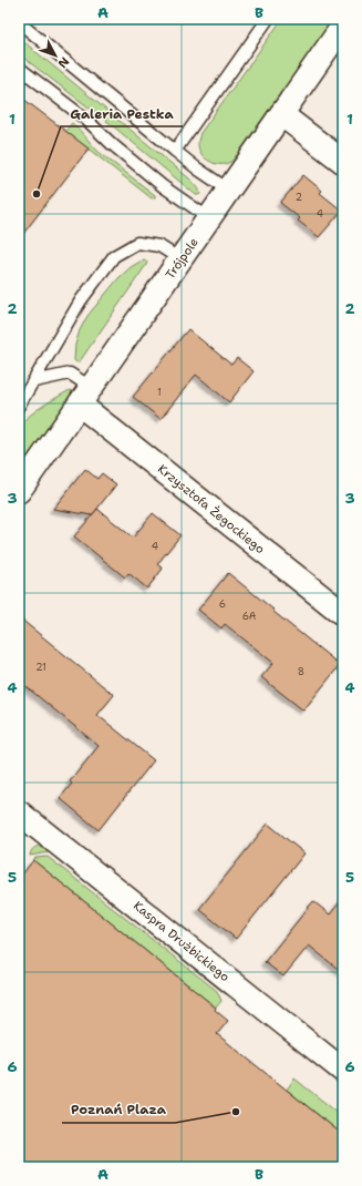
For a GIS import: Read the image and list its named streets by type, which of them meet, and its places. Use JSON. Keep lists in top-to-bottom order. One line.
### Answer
{"streets":{"street":["Trójpole","Krzysztofa Żegockiego","Kaspra Drużbickiego"]},"crossings":[["Trójpole","Krzysztofa Żegockiego"]],"places":["Galeria Pestka","Poznań Plaza"],"house_numbers":["2","4","1","4","6","6A","21","8"],"north":"bottom right","grid":{"columns":["A","B"],"rows":["1","2","3","4","5","6"]}}
